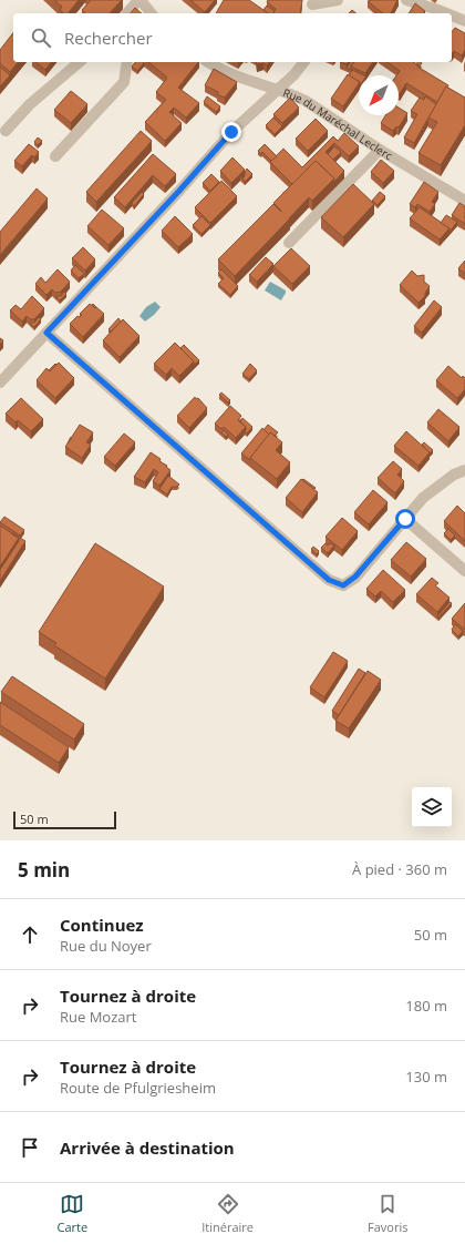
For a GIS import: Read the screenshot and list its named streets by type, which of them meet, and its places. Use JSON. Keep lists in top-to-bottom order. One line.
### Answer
{"streets":{"street":["Rue du Maréchal Leclerc"]},"scale_bar":"50 m","north":"bottom left","page":{"search":"Rechercher","scale":"50 m","heading":["5 min","À pied · 360 m"],"list":[["Continuez","Rue du Noyer","50 m"],["Tournez à droite","Rue Mozart","180 m"],["Tournez à droite","Route de Pfulgriesheim","130 m"],"Arrivée à destination"],"nav":["Carte","Itinéraire","Favoris"]}}
